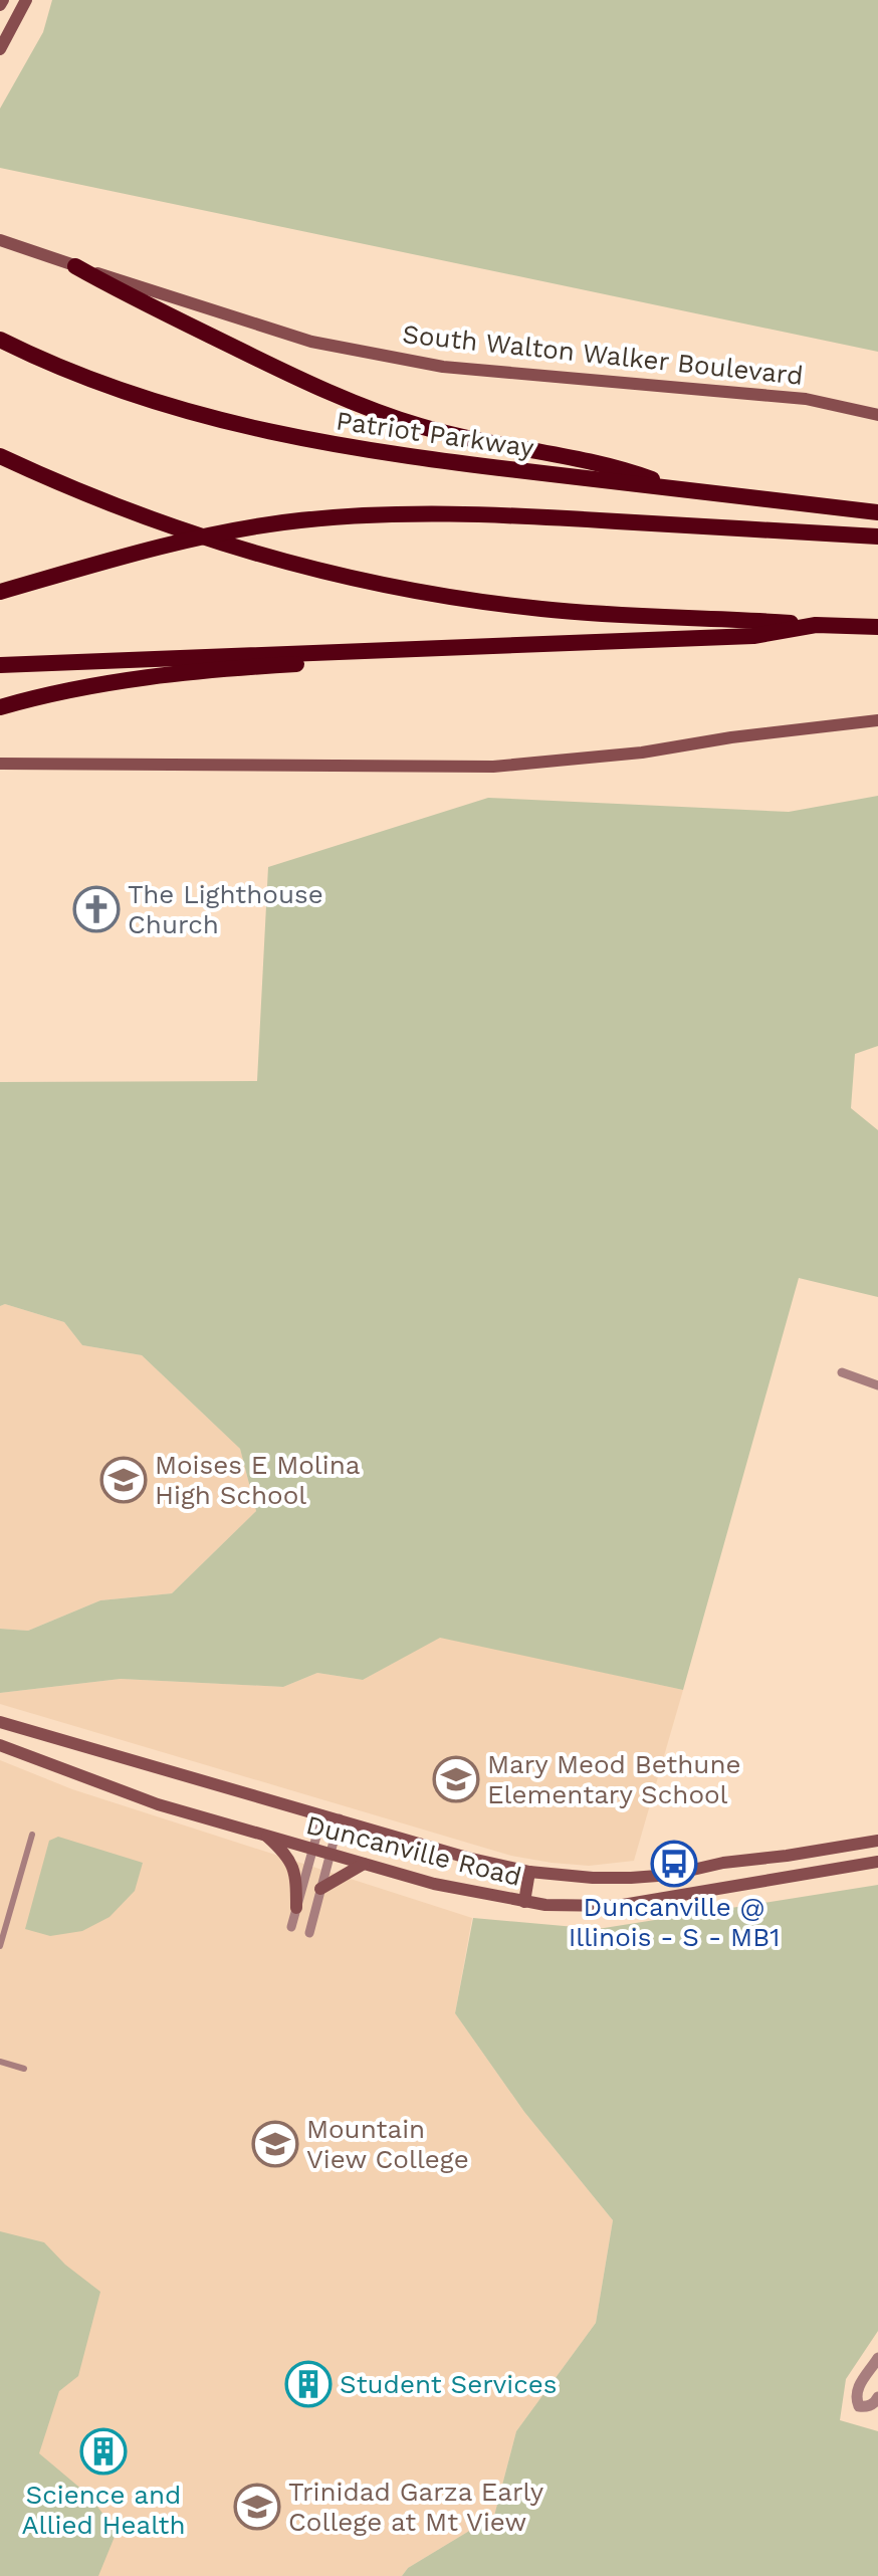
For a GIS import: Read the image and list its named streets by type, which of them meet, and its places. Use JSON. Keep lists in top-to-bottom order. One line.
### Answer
{"streets":{"highway":["Patriot Parkway"],"main road":["South Walton Walker Boulevard","Duncanville Road"]},"places":{"church":["The Lighthouse Church"],"school or university":["Moises E Molina High School","Mary Meod Bethune Elementary School","Mountain View College","Trinidad Garza Early College at Mt View"],"bus stop":["Duncanville @ Illinois - S - MB1"],"building":["Student Services","Science and Allied Health"]}}
